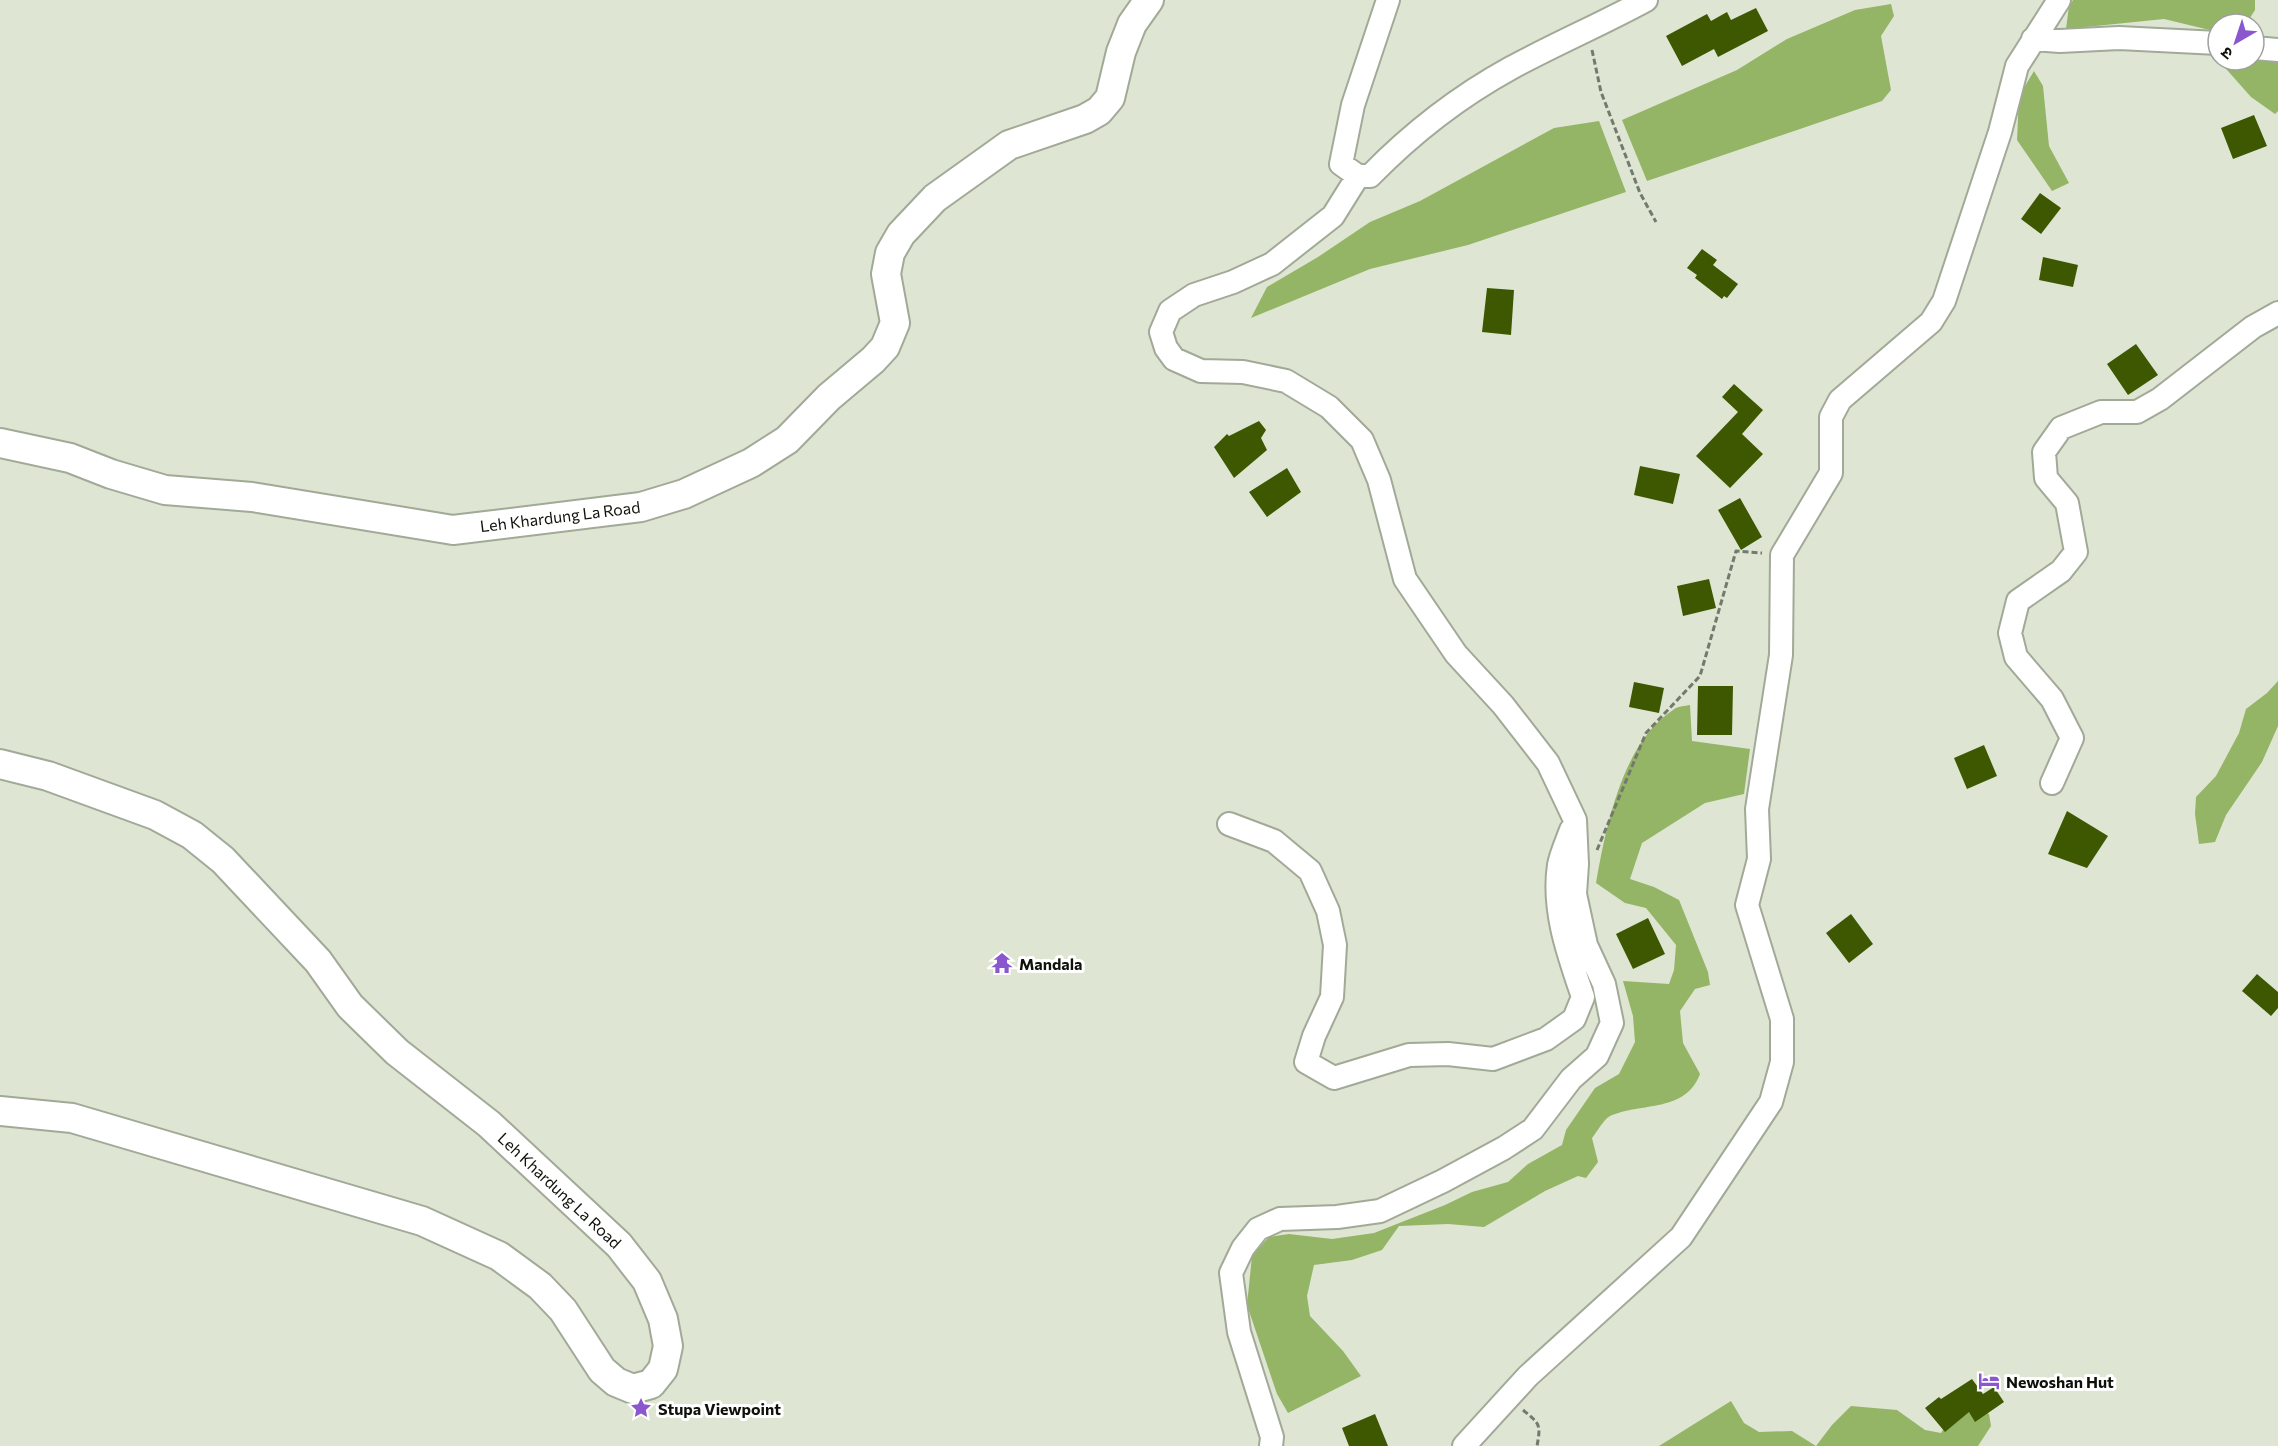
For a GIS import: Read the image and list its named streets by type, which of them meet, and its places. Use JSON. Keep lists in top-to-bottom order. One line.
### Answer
{"streets":{"main road":["Leh Khardung La Road"]},"places":{"temple":["Mandala"],"hotel":["Newoshan Hut"],"place":["Stupa Viewpoint"]},"north":"bottom left"}
